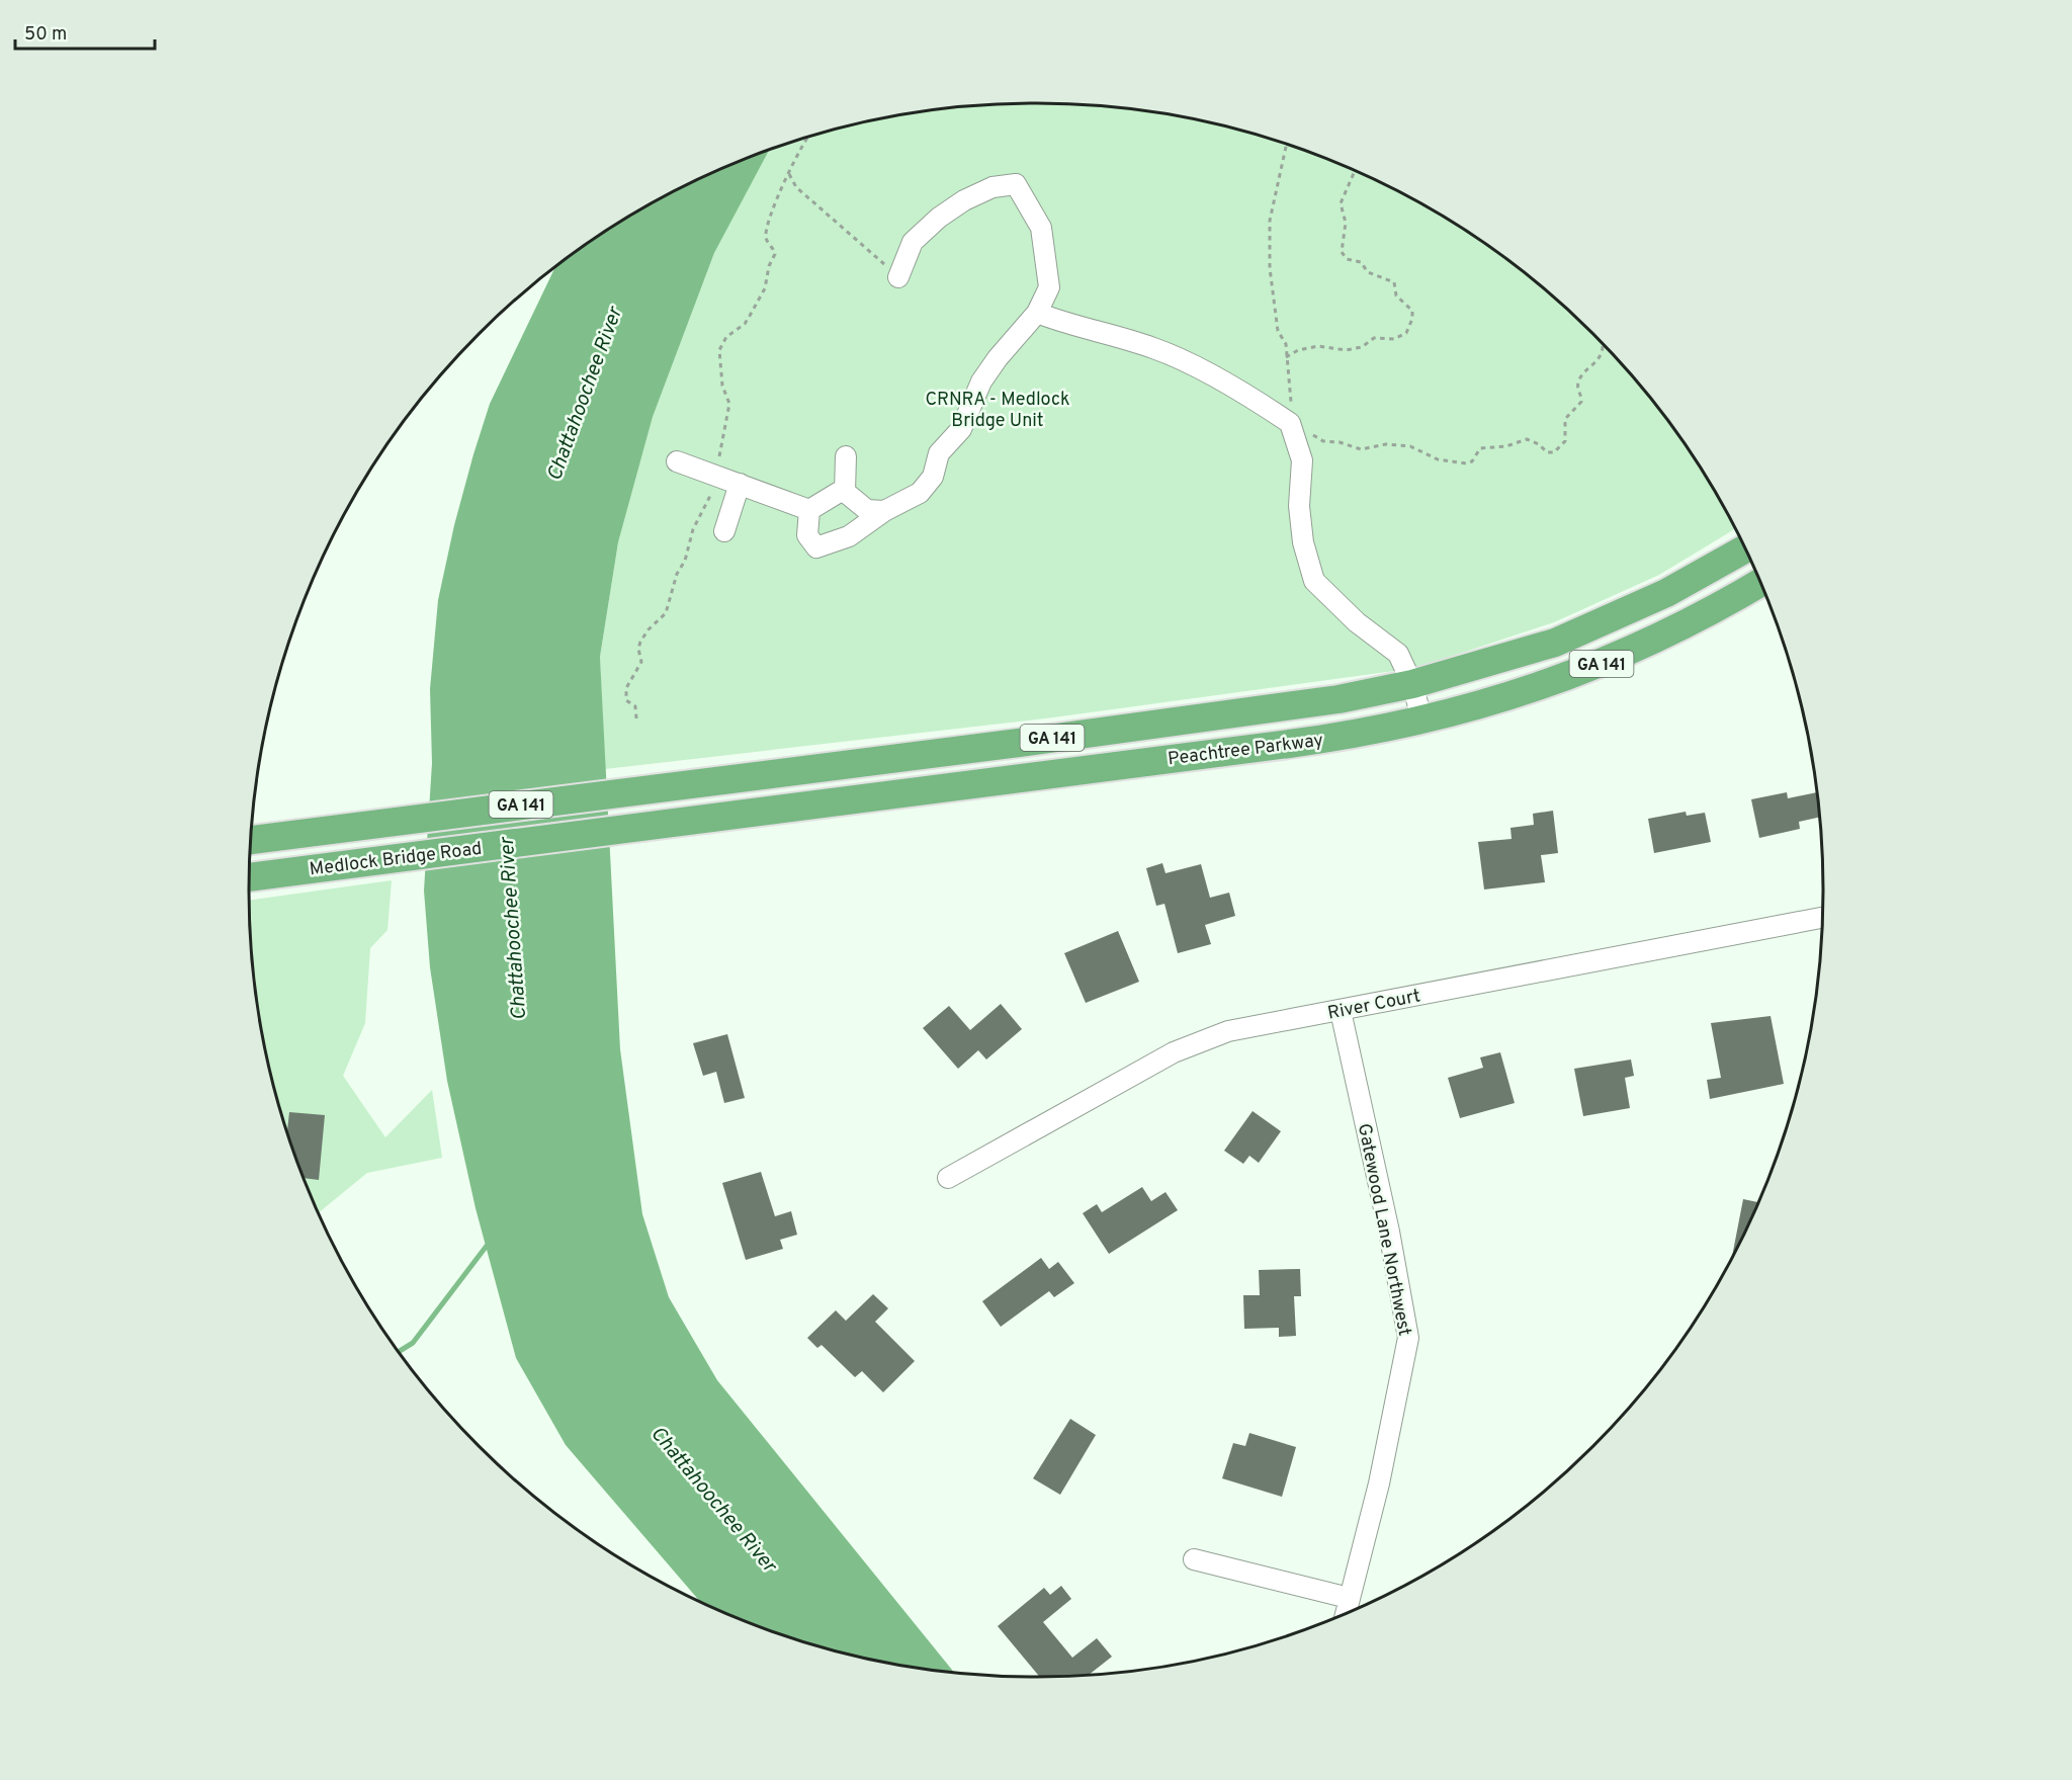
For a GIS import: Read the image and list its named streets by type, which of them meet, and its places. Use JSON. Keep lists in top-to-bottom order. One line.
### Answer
{"streets":{"highway":["GA 141","Peachtree Parkway","Medlock Bridge Road"],"street":["River Court","Gatewood Lane Northwest"]},"crossings":[["Peachtree Parkway","Medlock Bridge Road"],["River Court","Gatewood Lane Northwest"]],"water":["Chattahoochee River"],"parks":["CRNRA - Medlock Bridge Unit"],"scale_bar":"50 m"}
